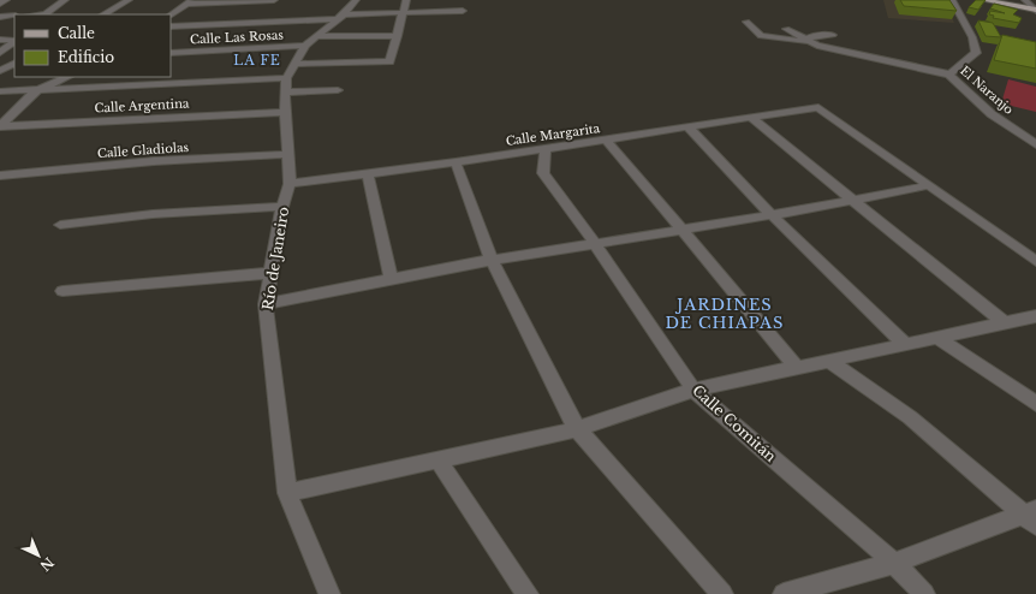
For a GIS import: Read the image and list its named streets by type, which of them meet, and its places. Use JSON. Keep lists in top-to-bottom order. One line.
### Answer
{"streets":{"street":["Calle Las Rosas","El Naranjo","Calle Argentina","Calle Margarita","Calle Gladiolas","Río de Janeiro","Calle Comitán"]},"crossings":[["Calle Argentina","Río de Janeiro"],["Calle Margarita","Río de Janeiro"],["Calle Margarita","Calle Comitán"],["Calle Gladiolas","Río de Janeiro"]],"districts":["LA FE","JARDINES DE CHIAPAS"],"legend":["Calle","Edificio"],"north":"bottom right"}
